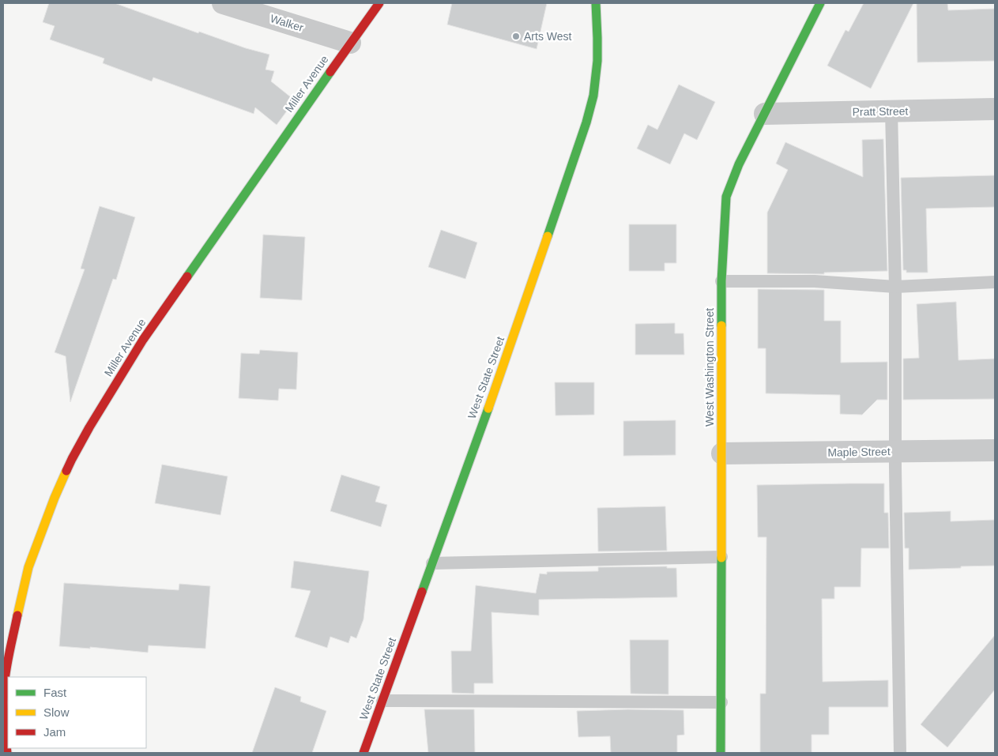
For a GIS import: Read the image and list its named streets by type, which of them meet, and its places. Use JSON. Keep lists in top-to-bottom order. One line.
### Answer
{"streets":{"street":["Walker","Miller Avenue","Pratt Street","West Washington Street","West State Street","Maple Street"]},"crossings":[["Walker","Miller Avenue"],["Pratt Street","West Washington Street"],["West Washington Street","Maple Street"]],"places":["Arts West"],"legend":["Fast","Slow","Jam"]}
